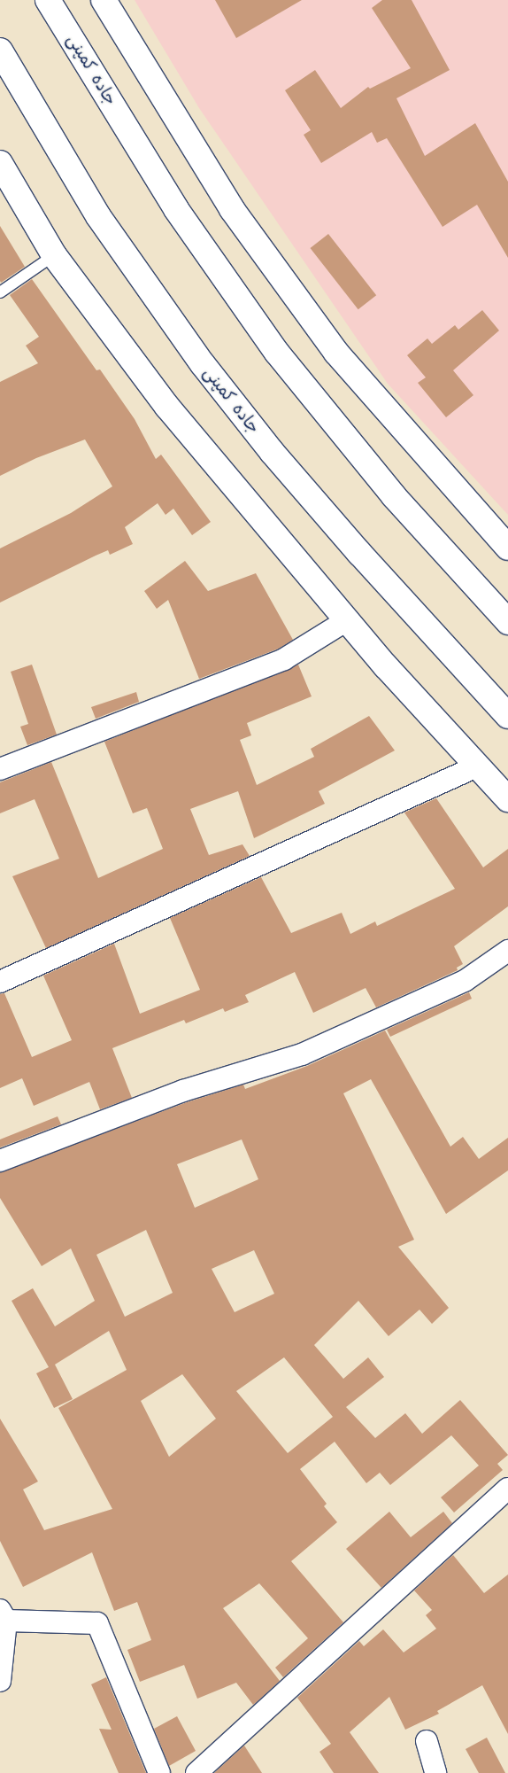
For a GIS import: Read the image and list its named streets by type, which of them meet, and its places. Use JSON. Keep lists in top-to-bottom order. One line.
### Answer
{"streets":{"main road":["جاده کمپنی"]}}
